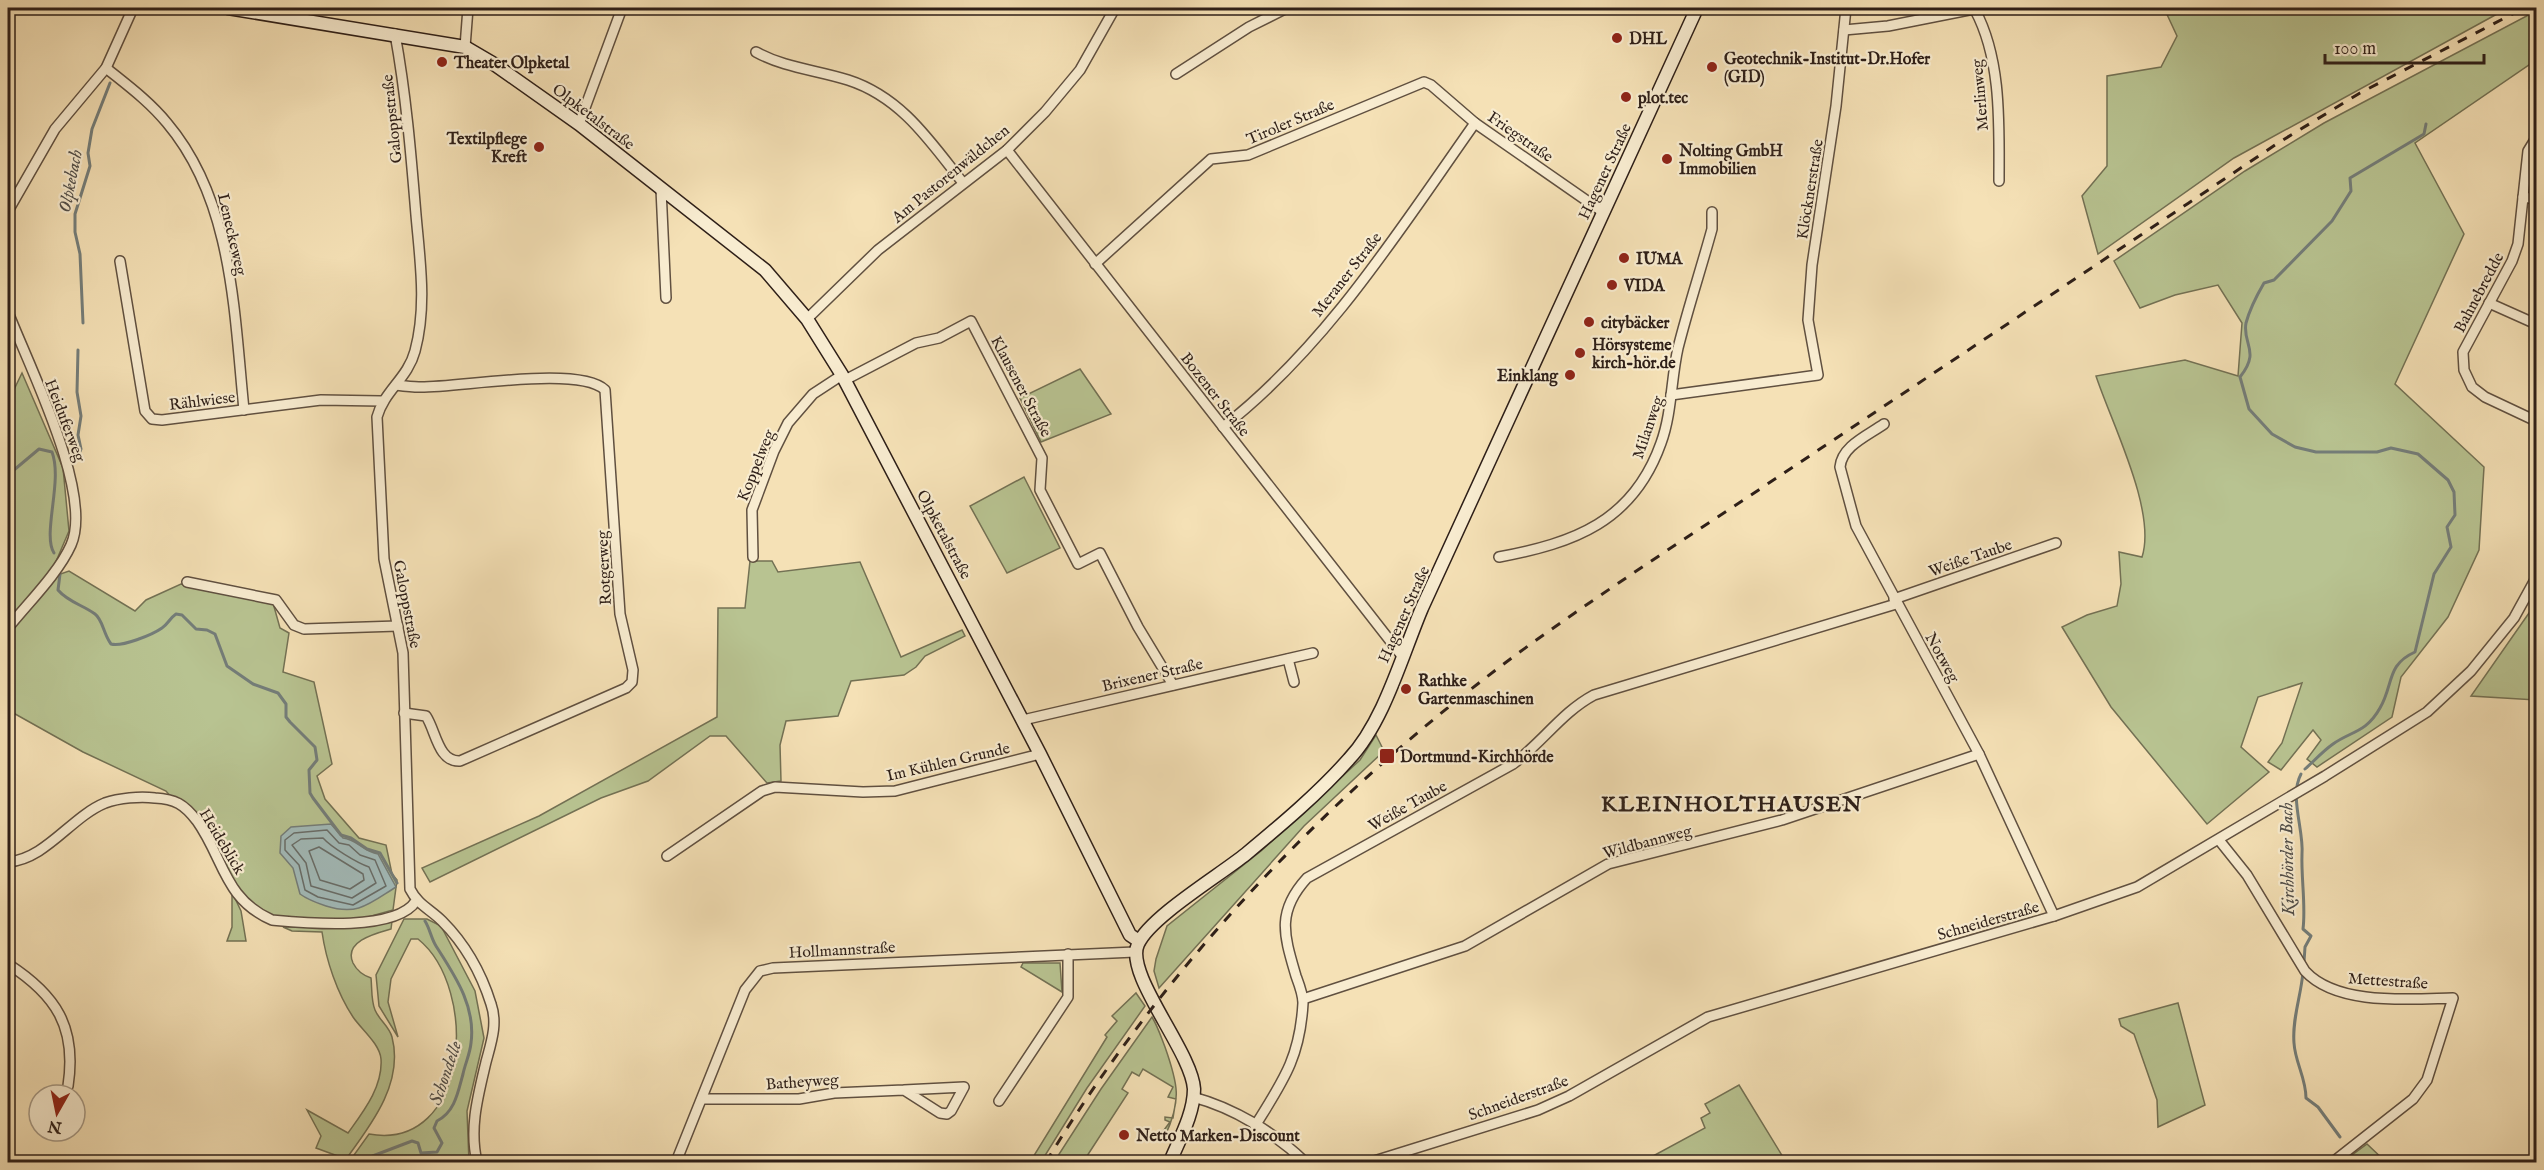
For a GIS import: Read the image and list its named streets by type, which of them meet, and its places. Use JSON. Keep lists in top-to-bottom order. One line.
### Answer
{"streets":{"street":["Merlinweg","Olpketalstraße","Galoppstraße","Tiroler Straße","Friegstraße","Hagener Straße","Am Pastorenwäldchen","Klöcknerstraße","Leneckeweg","Meraner Straße","Bahnebredde","Klausener Straße","Bozener Straße","Rählwiese","Heiduferweg","Milanweg","Koppelweg","Weiße Taube","Rotgerweg","Notweg","Brixener Straße","Im Kühlen Grunde","Heideblick","Wildbannweg","Schneiderstraße","Hollmannstraße","Mettestraße","Batheyweg"]},"crossings":[["Merlinweg","Klöcknerstraße"],["Olpketalstraße","Galoppstraße"],["Olpketalstraße","Hagener Straße"],["Olpketalstraße","Am Pastorenwäldchen"],["Olpketalstraße","Klausener Straße"],["Olpketalstraße","Koppelweg"],["Olpketalstraße","Brixener Straße"],["Olpketalstraße","Im Kühlen Grunde"],["Olpketalstraße","Hollmannstraße"],["Galoppstraße","Rählwiese"],["Galoppstraße","Rotgerweg"],["Galoppstraße","Heideblick"],["Tiroler Straße","Friegstraße"],["Tiroler Straße","Bozener Straße"],["Friegstraße","Hagener Straße"],["Friegstraße","Meraner Straße"],["Hagener Straße","Bozener Straße"],["Hagener Straße","Hollmannstraße"],["Am Pastorenwäldchen","Bozener Straße"],["Klöcknerstraße","Milanweg"],["Leneckeweg","Rählwiese"],["Meraner Straße","Bozener Straße"],["Klausener Straße","Koppelweg"],["Klausener Straße","Brixener Straße"],["Weiße Taube","Notweg"],["Weiße Taube","Wildbannweg"],["Notweg","Wildbannweg"],["Notweg","Schneiderstraße"],["Schneiderstraße","Mettestraße"],["Hollmannstraße","Batheyweg"]],"districts":["KLEINHOLTHAUSEN"],"water":["Olpkebach","Kirchhörder Bach","Schondelle"],"places":{"other":["DHL","Theater Olpketal","Geotechnik-Institut-Dr.Hofer (GID)","plot.tec","Textilpflege Kreft","Nolting GmbH Immobilien","IUMA","VIDA","citybäcker","Hörsysteme kirch-hör.de","Einklang","Rathke Gartenmaschinen","Netto Marken-Discount"],"transit":["Dortmund-Kirchhörde"]},"scale_bar":"100 m","north":"bottom"}
